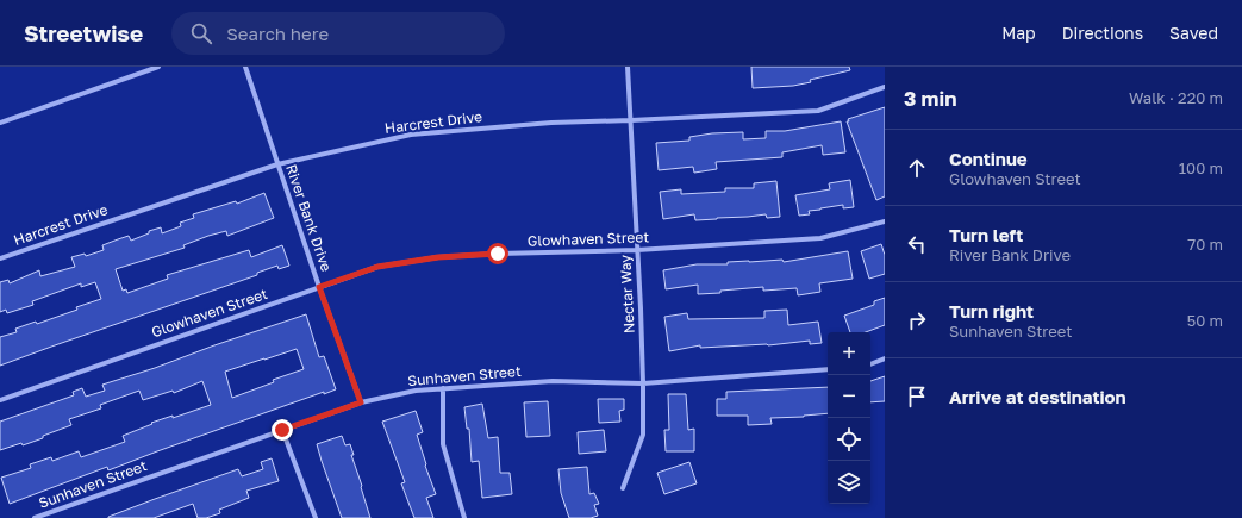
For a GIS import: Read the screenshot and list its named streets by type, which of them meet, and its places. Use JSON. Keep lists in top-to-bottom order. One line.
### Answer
{"streets":{"street":["Harcrest Drive","River Bank Drive","Glowhaven Street","Nectar Way","Sunhaven Street"]},"crossings":[["Harcrest Drive","River Bank Drive"],["Harcrest Drive","Nectar Way"],["River Bank Drive","Glowhaven Street"],["River Bank Drive","Sunhaven Street"],["Glowhaven Street","Nectar Way"],["Nectar Way","Sunhaven Street"]],"page":{"header":"Streetwise","search":"Search here","nav":["Map","Directions","Saved"],"heading":["3 min","Walk · 220 m"],"list":[["Continue","Glowhaven Street","100 m"],["Turn left","River Bank Drive","70 m"],["Turn right","Sunhaven Street","50 m"],"Arrive at destination"],"map_buttons":["+","−"]}}
